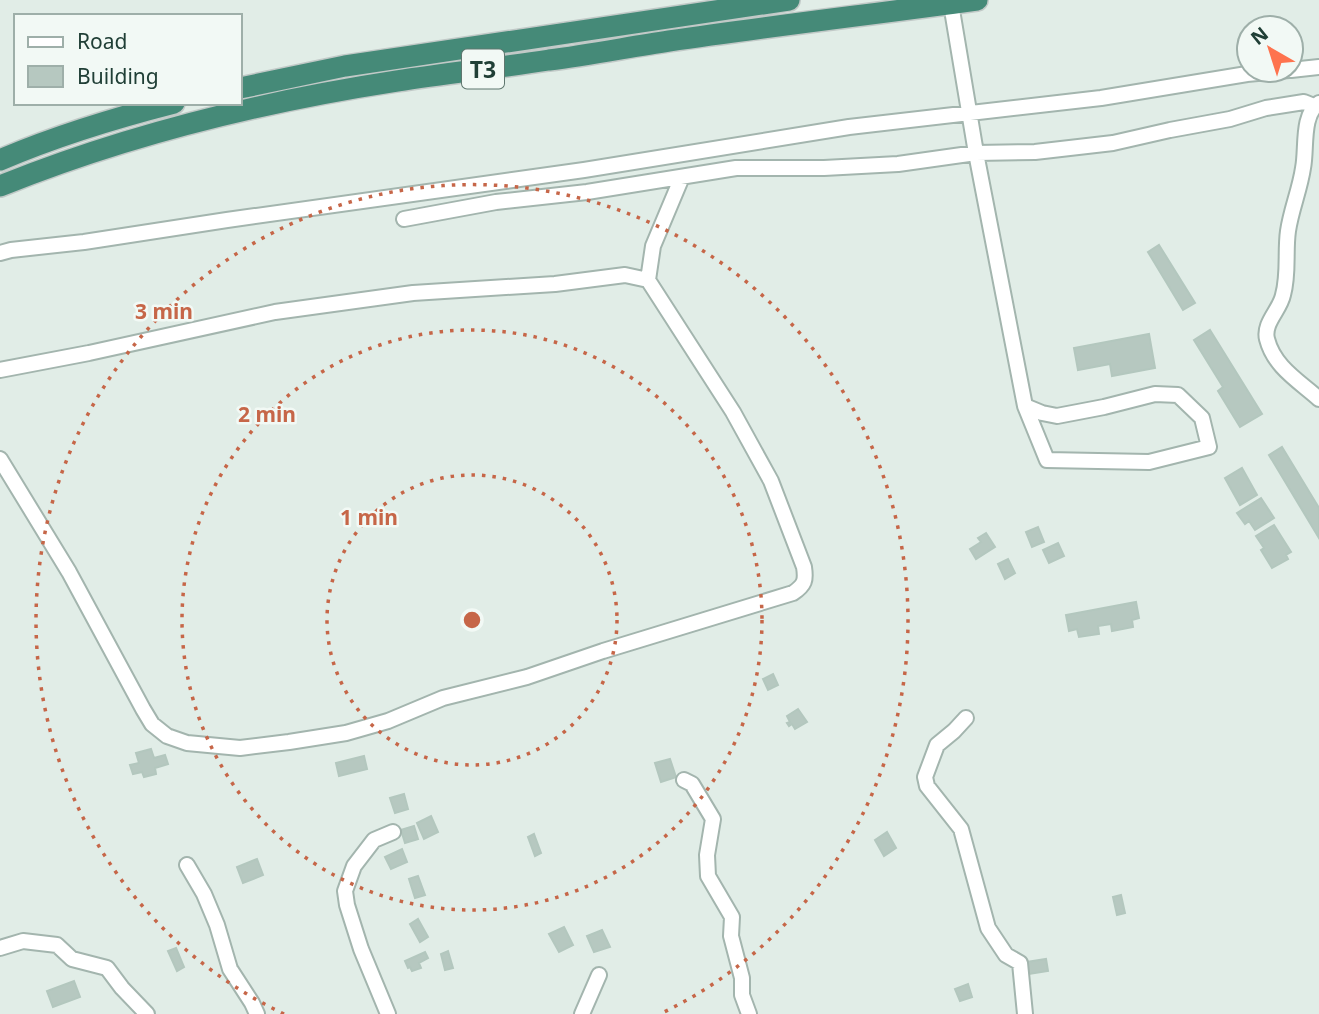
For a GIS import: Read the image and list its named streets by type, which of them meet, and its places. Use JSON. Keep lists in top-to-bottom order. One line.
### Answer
{"streets":{"highway":["T3"]},"legend":["Road","Building"],"north":"top left","rings":["3 min","2 min","1 min"]}
